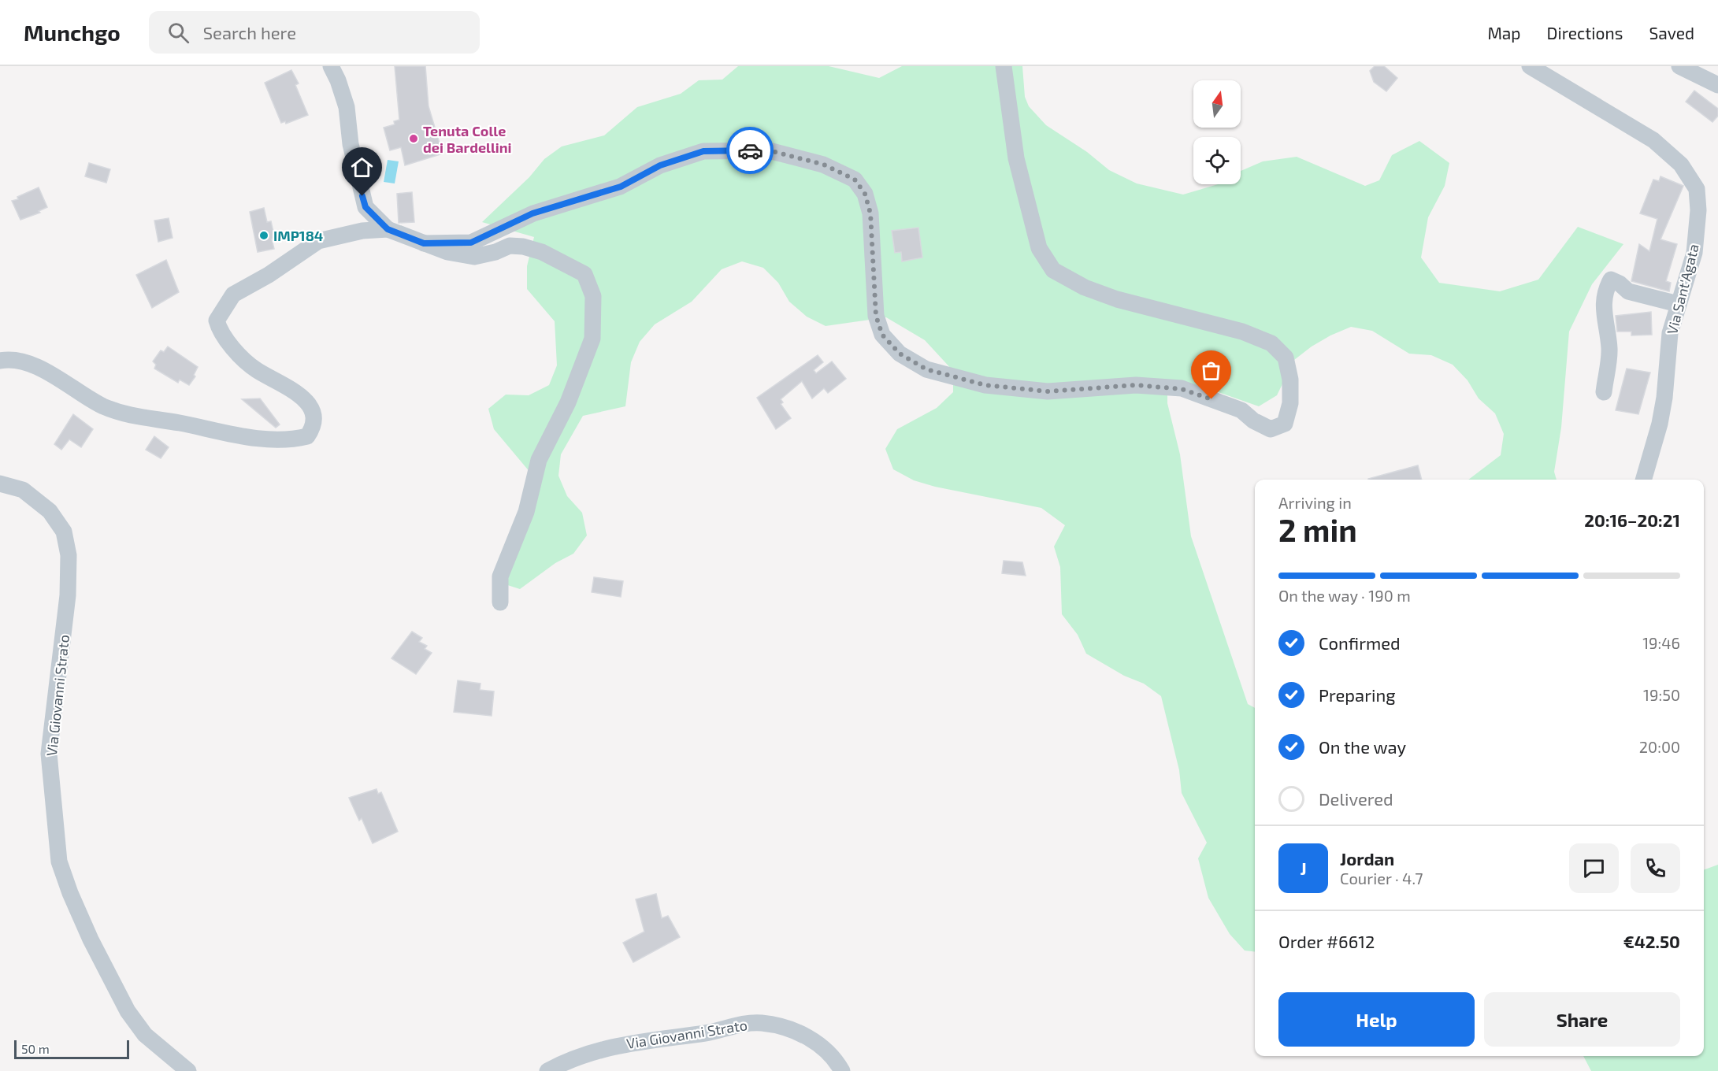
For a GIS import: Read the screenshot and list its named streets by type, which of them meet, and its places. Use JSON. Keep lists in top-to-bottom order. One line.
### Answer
{"streets":{"street":["Via Sant'Agata","Via Giovanni Strato"]},"places":["Tenuta Colle dei Bardellini","IMP184"],"scale_bar":"50 m","north":"top","page":{"header":"Munchgo","search":"Search here","nav":["Map","Directions","Saved"],"heading":["2 min","Arriving in","20:16–20:21"],"panel":["Jordan","Courier · 4.7","Order #6612","€42.50"],"bar":"On the way · 190 m","list":[["Confirmed","19:46"],["Preparing","19:50"],["On the way","20:00"],"Delivered"],"round":"J","buttons":["Help","Share"],"scale":"50 m"}}
